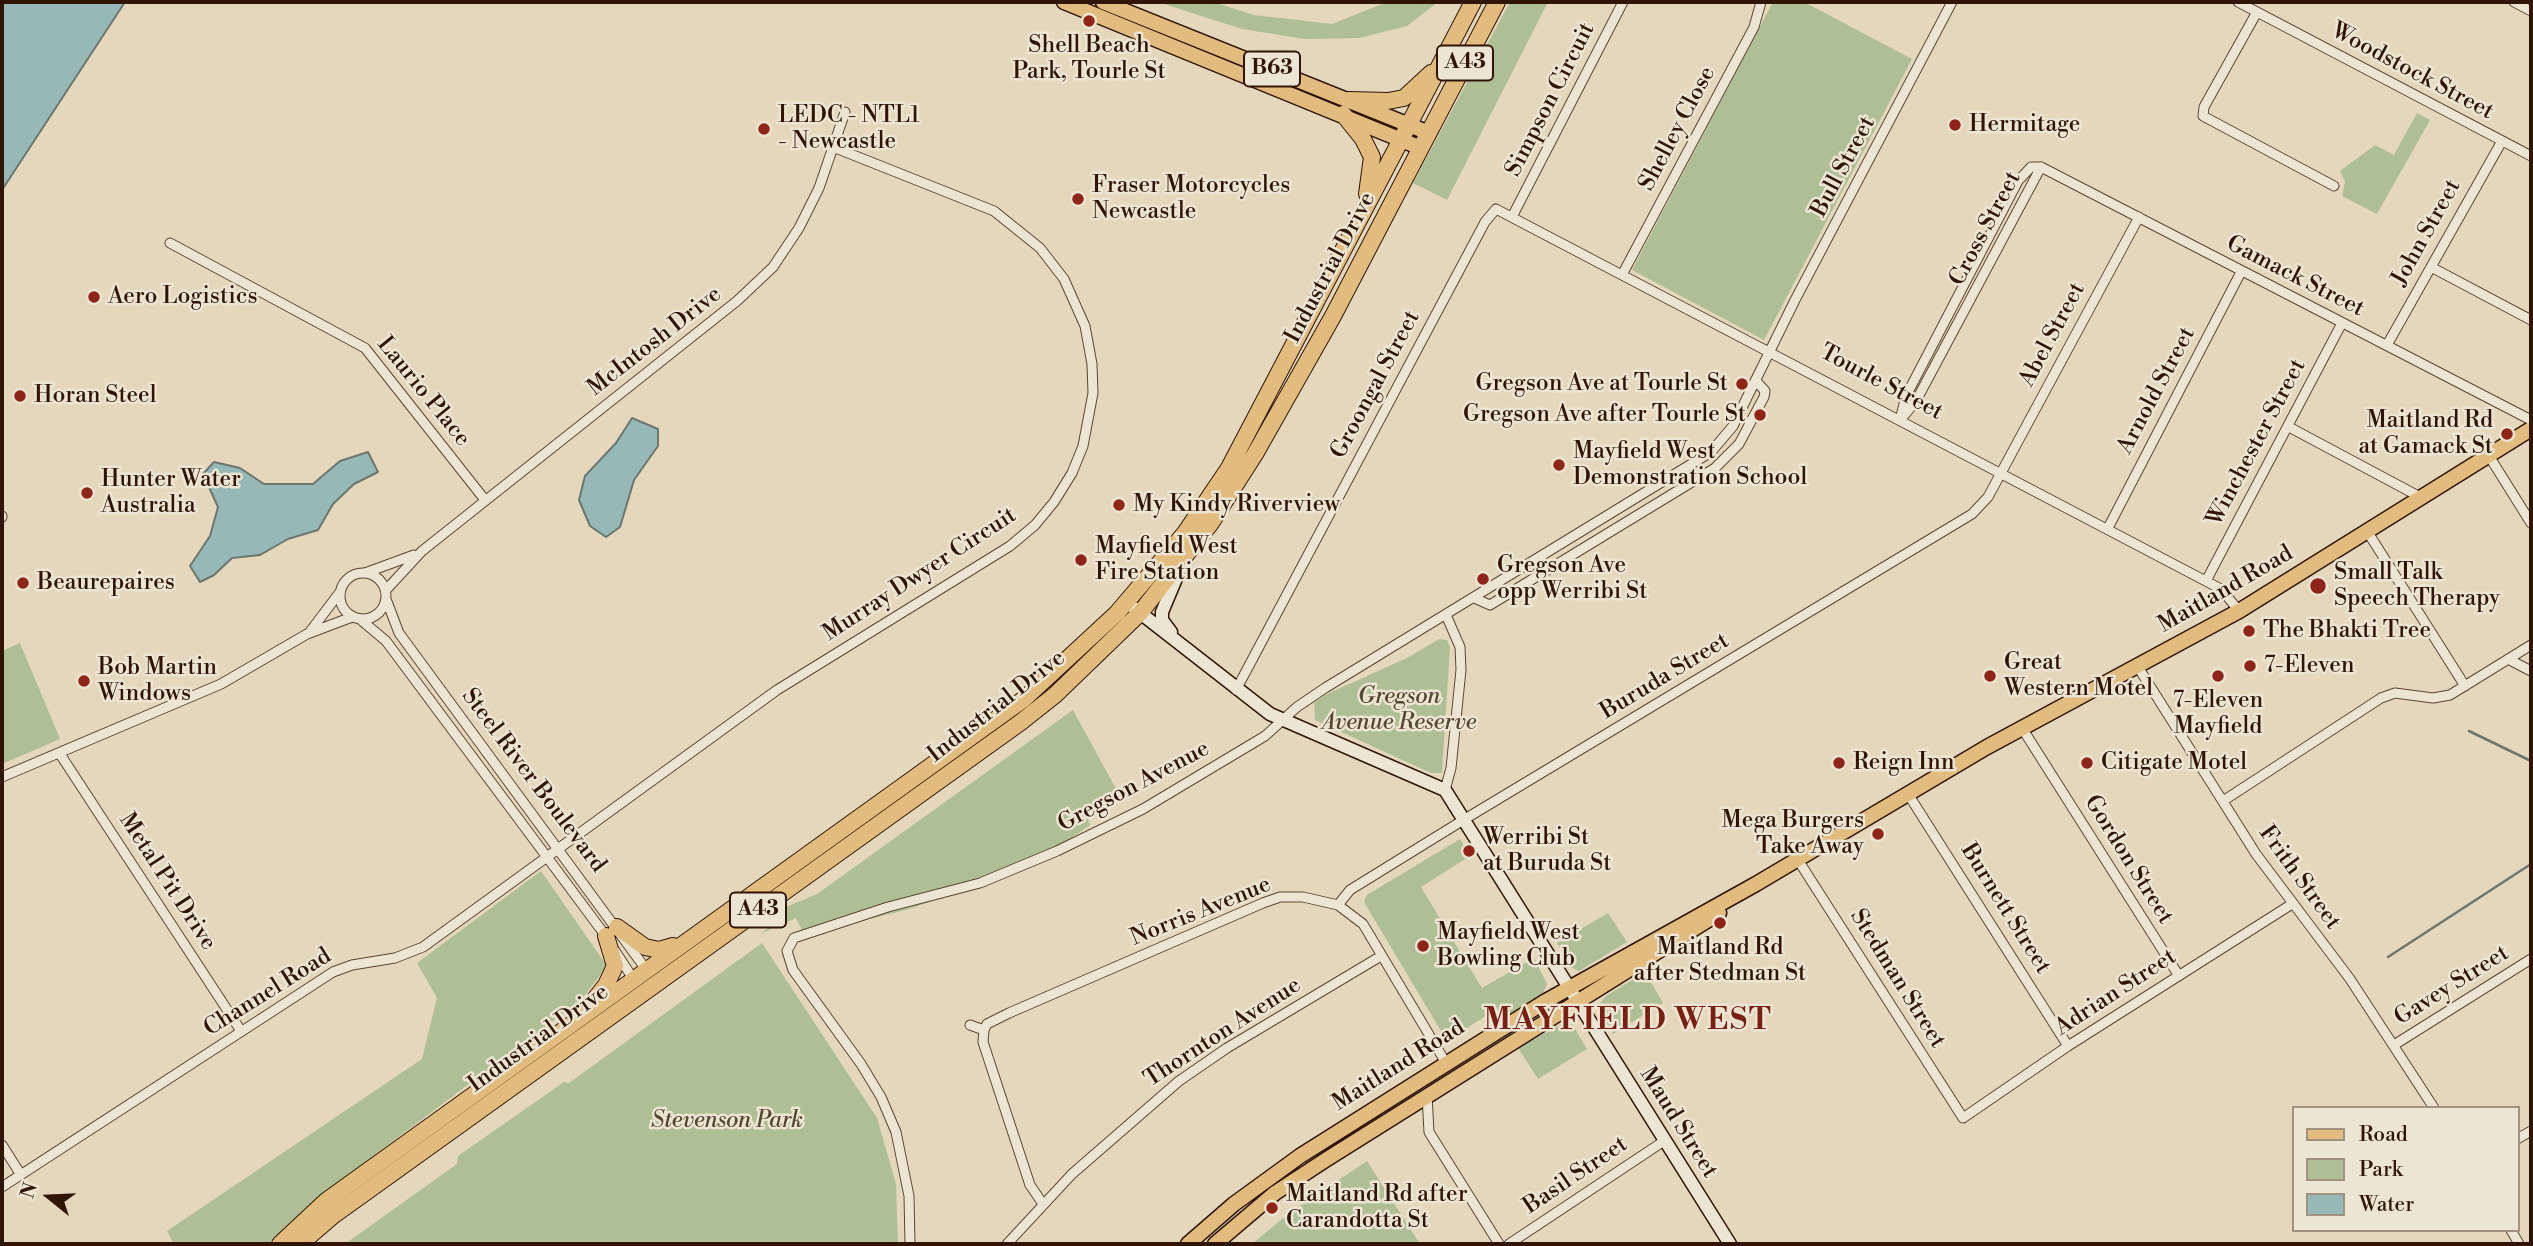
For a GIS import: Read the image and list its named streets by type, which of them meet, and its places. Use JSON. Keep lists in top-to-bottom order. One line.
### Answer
{"streets":{"highway":["A43","B63","Industrial Drive"],"main road":["Maitland Road","Maud Street"],"street":["Woodstock Street","Simpson Circuit","Shelley Close","Bull Street","Cross Street","John Street","Gamack Street","Abel Street","McIntosh Drive","Tourle Street","Groongal Street","Arnold Street","Laurio Place","Winchester Street","Murray Dwyer Circuit","Buruda Street","Steel River Boulevard","Gregson Avenue","Gordon Street","Frith Street","Metal Pit Drive","Burnett Street","Norris Avenue","Stedman Street","Gavey Street","Channel Road","Adrian Street","Thornton Avenue","Basil Street"]},"crossings":[["B63","Industrial Drive"],["Woodstock Street","John Street"],["Simpson Circuit","Tourle Street"],["Shelley Close","Tourle Street"],["Bull Street","Tourle Street"],["Bull Street","Gregson Avenue"],["Cross Street","Gamack Street"],["Cross Street","Tourle Street"],["John Street","Gamack Street"],["Industrial Drive","Steel River Boulevard"],["Gamack Street","Abel Street"],["Gamack Street","Arnold Street"],["Gamack Street","Winchester Street"],["Abel Street","Tourle Street"],["Abel Street","Buruda Street"],["McIntosh Drive","Laurio Place"],["McIntosh Drive","Murray Dwyer Circuit"],["McIntosh Drive","Steel River Boulevard"],["Tourle Street","Groongal Street"],["Tourle Street","Arnold Street"],["Tourle Street","Winchester Street"],["Tourle Street","Maitland Road"],["Tourle Street","Buruda Street"],["Tourle Street","Gregson Avenue"],["Murray Dwyer Circuit","Steel River Boulevard"],["Murray Dwyer Circuit","Channel Road"],["Maitland Road","Gordon Street"],["Maitland Road","Frith Street"],["Maitland Road","Burnett Street"],["Maitland Road","Norris Avenue"],["Maitland Road","Stedman Street"],["Maitland Road","Maud Street"],["Buruda Street","Norris Avenue"],["Buruda Street","Maud Street"],["Steel River Boulevard","Channel Road"],["Gordon Street","Adrian Street"],["Frith Street","Gavey Street"],["Frith Street","Adrian Street"],["Metal Pit Drive","Channel Road"],["Burnett Street","Adrian Street"],["Norris Avenue","Thornton Avenue"],["Stedman Street","Adrian Street"],["Maud Street","Basil Street"]],"districts":["MAYFIELD WEST"],"parks":["Gregson Avenue Reserve","Stevenson Park"],"places":["Shell Beach Park, Tourle St","Hermitage","LEDC - NTL1 - Newcastle","Fraser Motorcycles Newcastle","Aero Logistics","Gregson Ave at Tourle St","Horan Steel","Gregson Ave after Tourle St","Maitland Rd at Gamack St","Mayfield West Demonstration School","Hunter Water Australia","My Kindy Riverview","Mayfield West Fire Station","Gregson Ave opp Werribi St","Beaurepaires","Small Talk Speech Therapy","The Bhakti Tree","7-Eleven","Great Western Motel","7-Eleven Mayfield","Bob Martin Windows","Reign Inn","Citigate Motel","Mega Burgers Take Away","Werribi St at Buruda St","Maitland Rd after Stedman St","Mayfield West Bowling Club","Maitland Rd after Carandotta St"],"legend":["Road","Park","Water"],"north":"left"}
